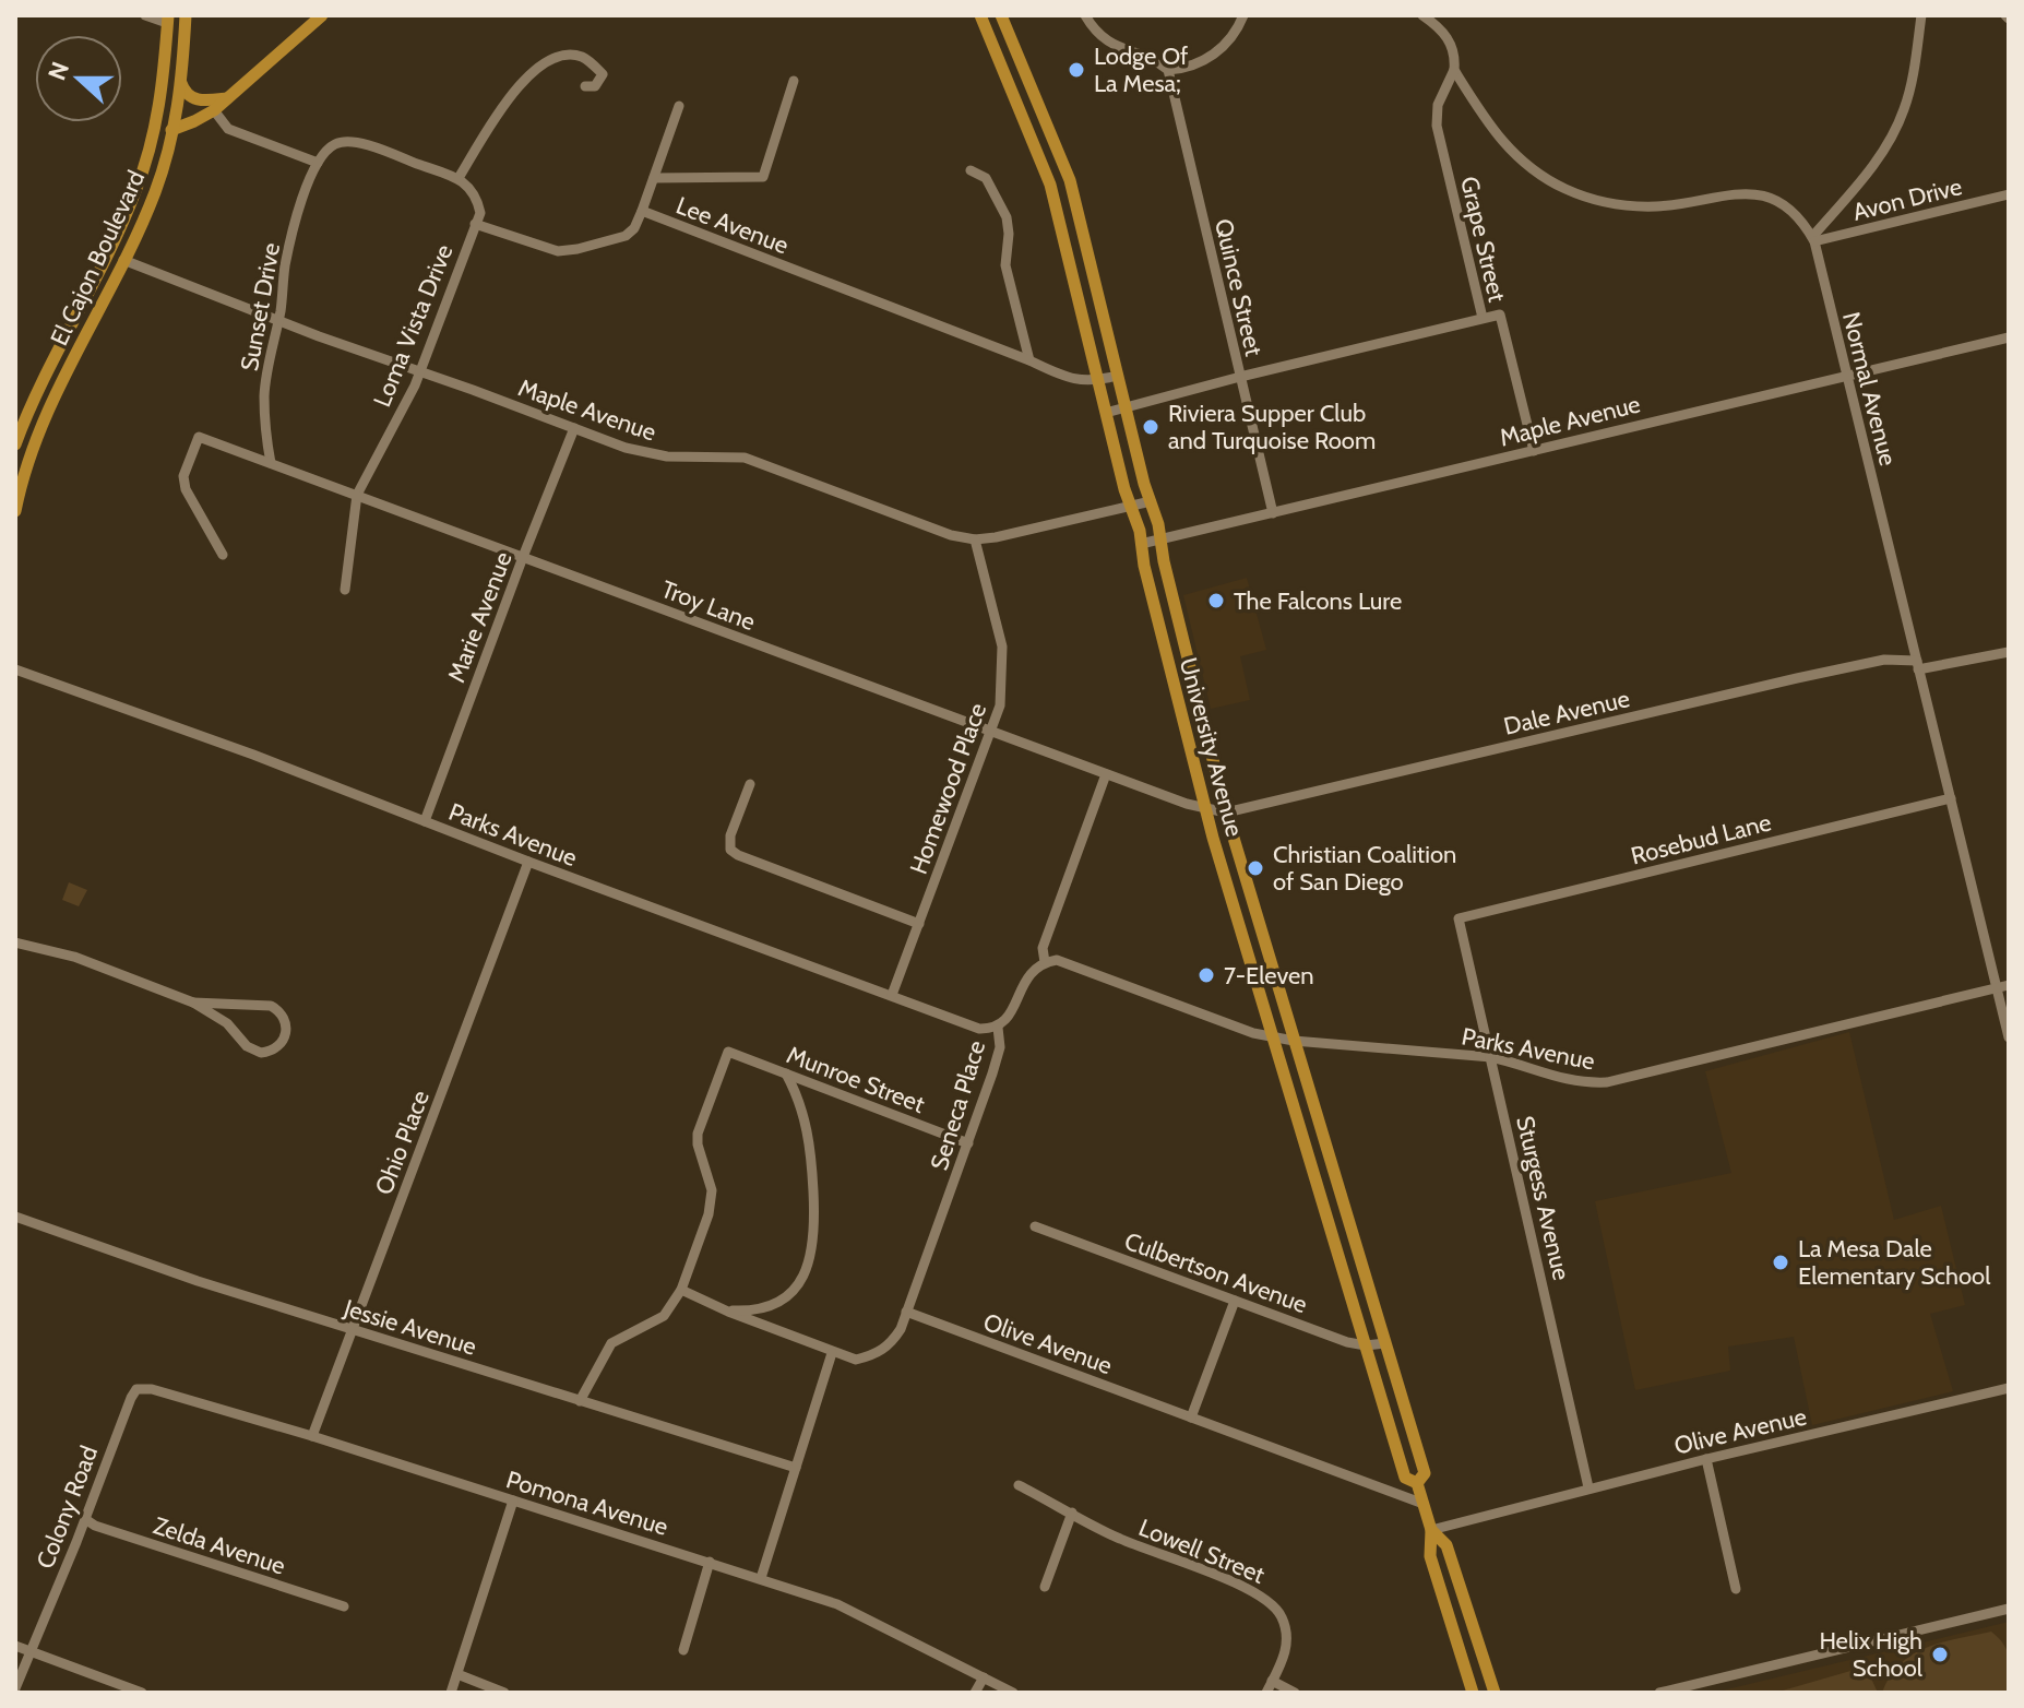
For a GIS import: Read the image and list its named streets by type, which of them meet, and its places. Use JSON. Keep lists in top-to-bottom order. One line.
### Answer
{"streets":{"main road":["El Cajon Boulevard","University Avenue"],"street":["Avon Drive","Lee Avenue","Grape Street","Quince Street","Sunset Drive","Loma Vista Drive","Normal Avenue","Maple Avenue","Troy Lane","Marie Avenue","Dale Avenue","Homewood Place","Parks Avenue","Rosebud Lane","Munroe Street","Seneca Place","Ohio Place","Sturgess Avenue","Culbertson Avenue","Jessie Avenue","Olive Avenue","Pomona Avenue","Colony Road","Zelda Avenue","Lowell Street"]},"crossings":[["Avon Drive","Normal Avenue"],["Lee Avenue","Loma Vista Drive"],["Lee Avenue","University Avenue"],["Grape Street","Normal Avenue"],["Grape Street","Maple Avenue"],["El Cajon Boulevard","Maple Avenue"],["Quince Street","Maple Avenue"],["Sunset Drive","Maple Avenue"],["Sunset Drive","Troy Lane"],["Loma Vista Drive","Maple Avenue"],["Loma Vista Drive","Troy Lane"],["Normal Avenue","Maple Avenue"],["Normal Avenue","Dale Avenue"],["Normal Avenue","Parks Avenue"],["Normal Avenue","Rosebud Lane"],["Maple Avenue","Marie Avenue"],["Maple Avenue","University Avenue"],["Maple Avenue","Homewood Place"],["Troy Lane","Marie Avenue"],["Troy Lane","Dale Avenue"],["Troy Lane","University Avenue"],["Troy Lane","Homewood Place"],["Troy Lane","Seneca Place"],["Marie Avenue","Parks Avenue"],["Dale Avenue","University Avenue"],["University Avenue","Parks Avenue"],["University Avenue","Culbertson Avenue"],["University Avenue","Olive Avenue"],["Homewood Place","Parks Avenue"],["Parks Avenue","Seneca Place"],["Parks Avenue","Ohio Place"],["Parks Avenue","Sturgess Avenue"],["Rosebud Lane","Sturgess Avenue"],["Munroe Street","Seneca Place"],["Seneca Place","Olive Avenue"],["Ohio Place","Jessie Avenue"],["Ohio Place","Pomona Avenue"],["Sturgess Avenue","Olive Avenue"],["Pomona Avenue","Colony Road"],["Colony Road","Zelda Avenue"]],"places":["Lodge Of La Mesa;","Riviera Supper Club and Turquoise Room","The Falcons Lure","Christian Coalition of San Diego","7-Eleven","La Mesa Dale Elementary School","Helix High School"],"north":"left"}
